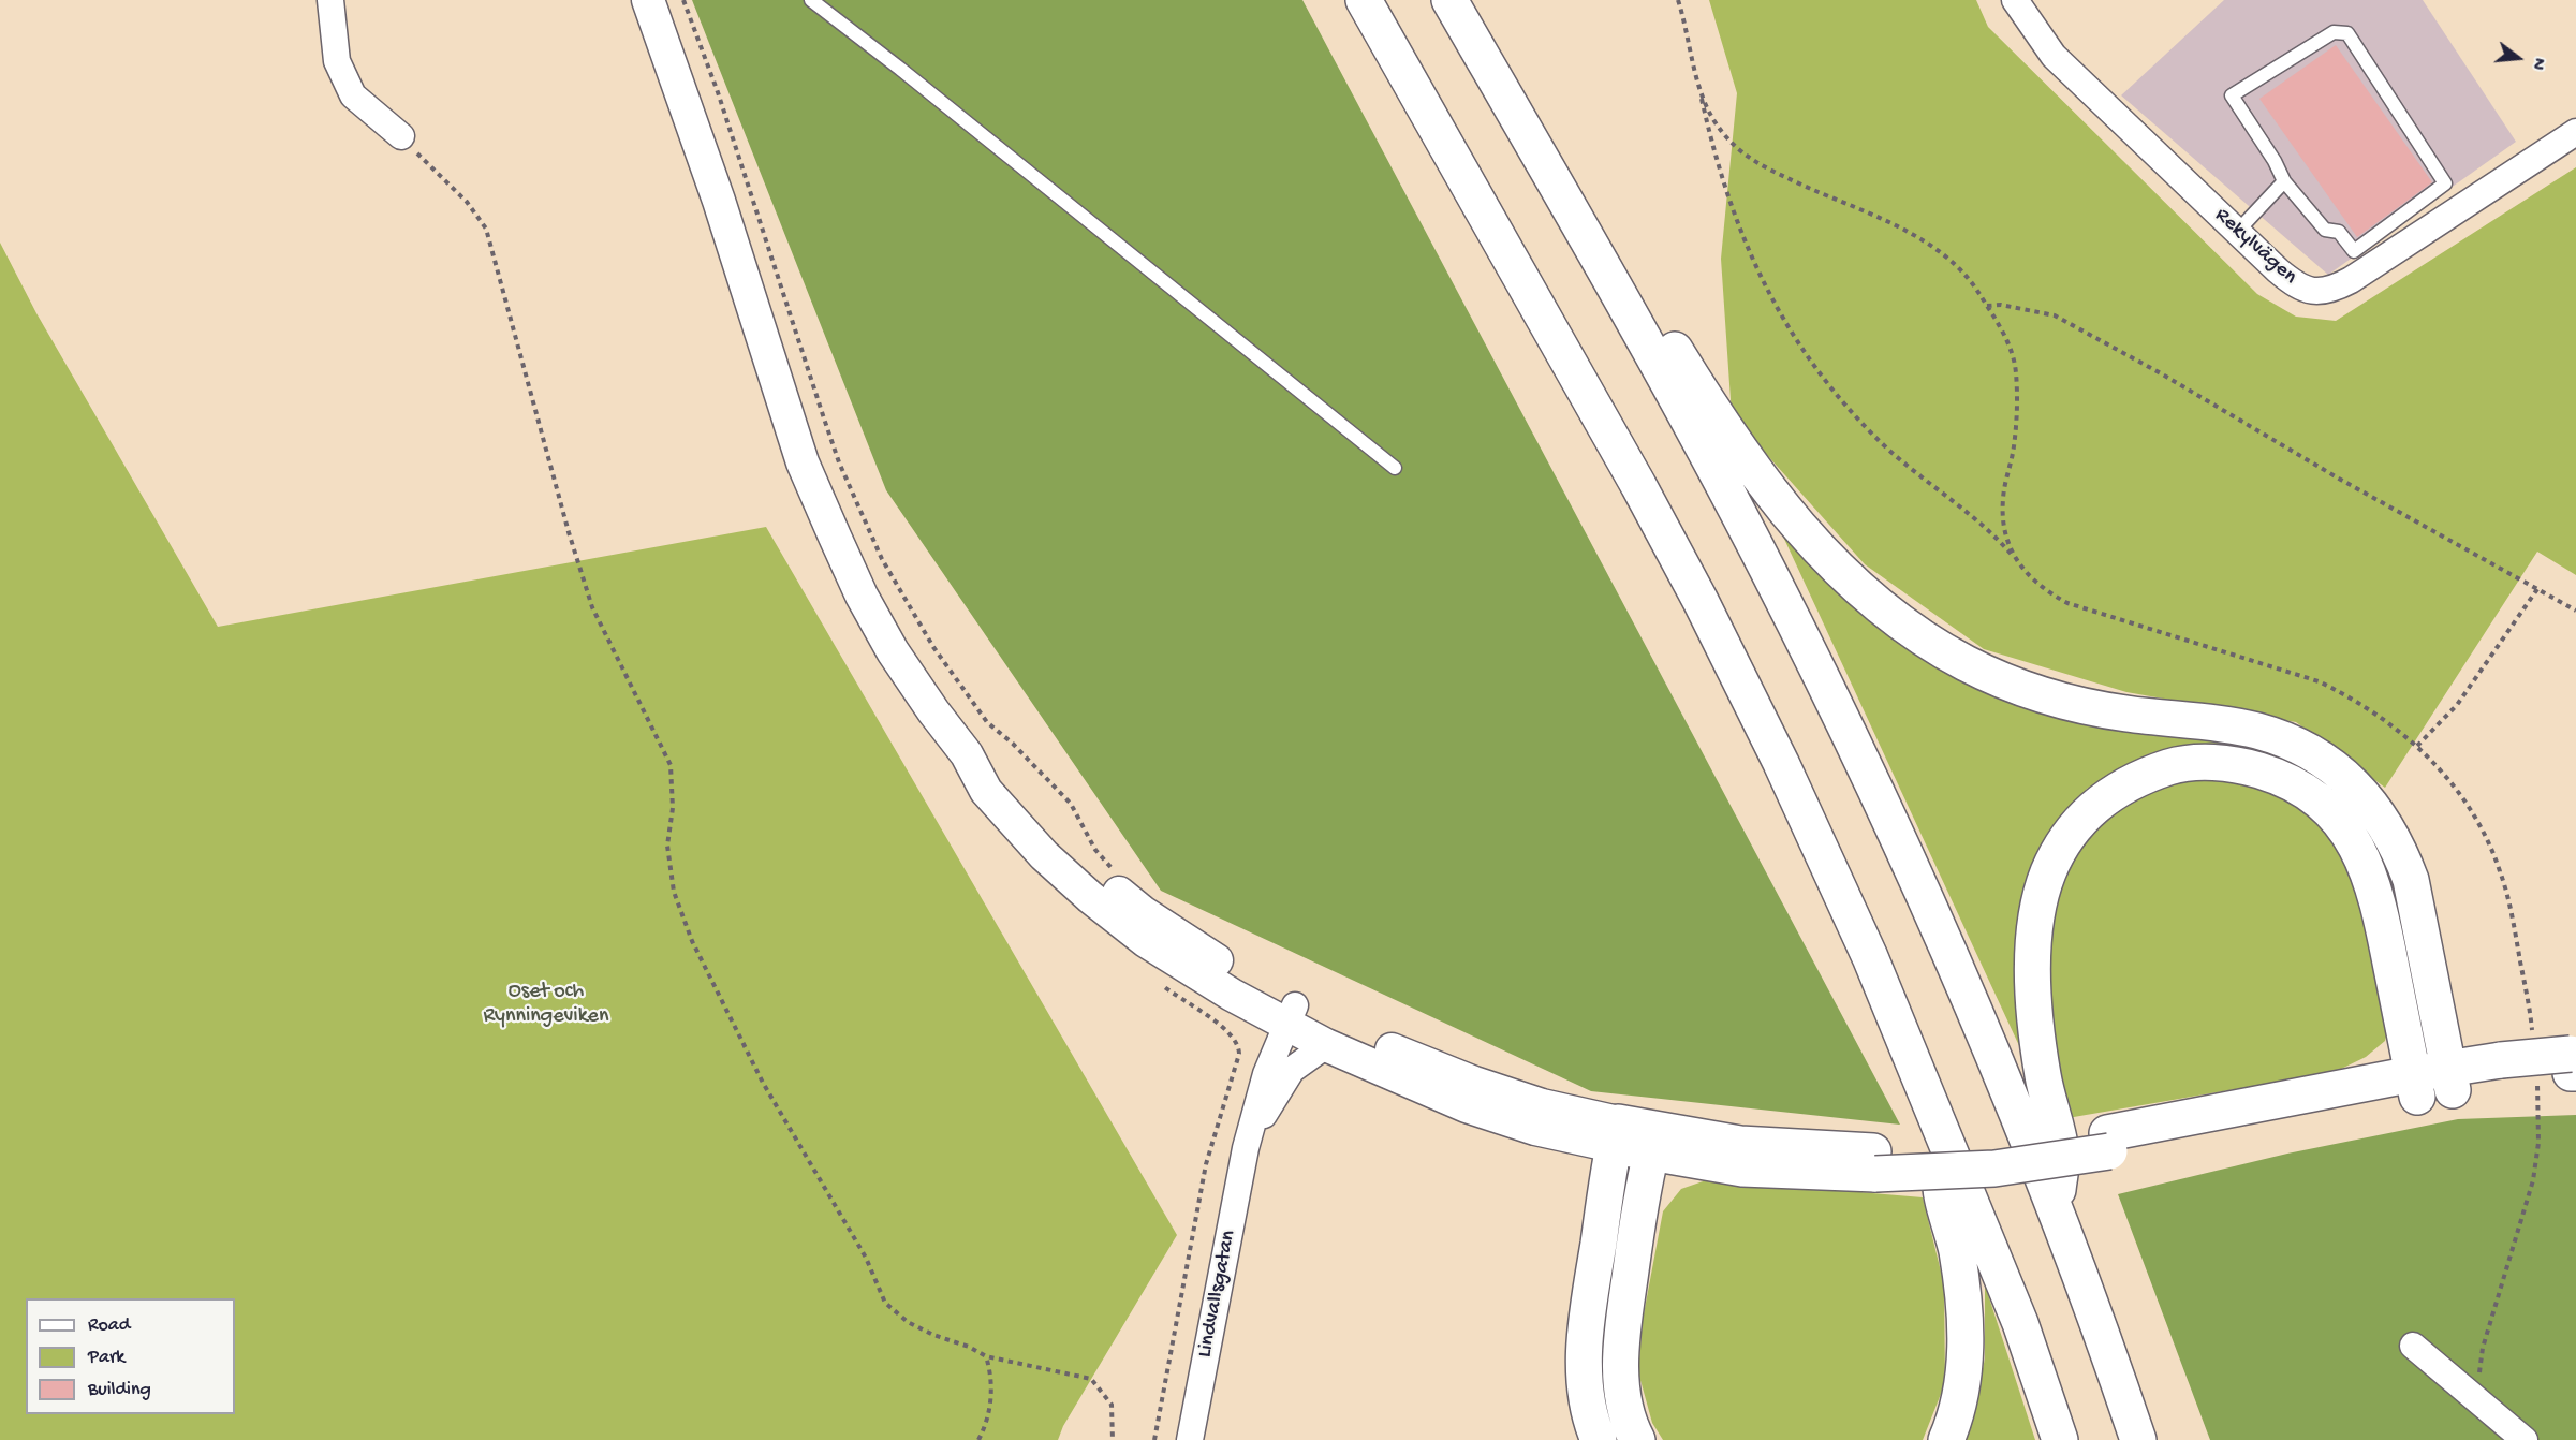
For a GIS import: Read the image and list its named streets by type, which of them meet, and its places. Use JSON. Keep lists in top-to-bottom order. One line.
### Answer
{"streets":{"street":["Rekylvägen","Lindvallsgatan"]},"parks":["Oset och Rynningeviken"],"legend":["Road","Park","Building"],"north":"right"}
